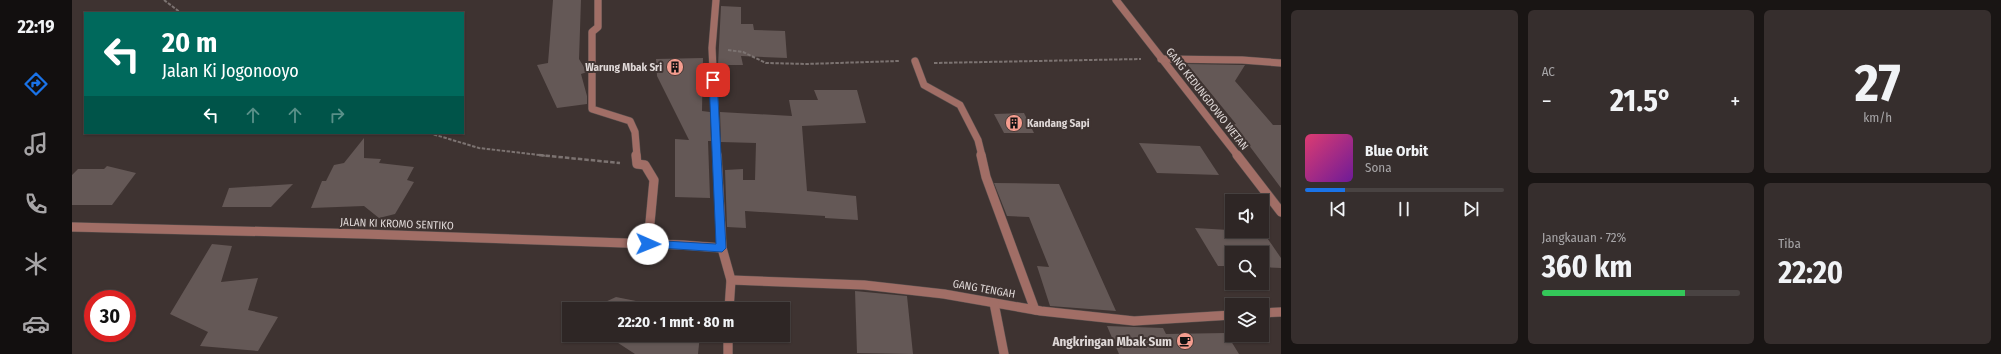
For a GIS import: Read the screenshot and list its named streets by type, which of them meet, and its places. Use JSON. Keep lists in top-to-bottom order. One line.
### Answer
{"streets":{"street":["GANG KEDUNGDOWO WETAN","JALAN KI KROMO SENTIKO","GANG TENGAH"]},"places":{"building":["Warung Mbak Sri","Kandang Sapi"],"cafe":["Angkringan Mbak Sum"]},"page":{"tabs":"22:19","tile":["AC",["27","km/h"],["Jangkauan · 72%","360 km"],["Tiba","22:20"]],"turn":["20 m","Jalan Ki Jogonooyo"],"heat":["−","21.5°","+"],"song":["Blue Orbit","Sona"],"limit":"30","trip":"22:20 · 1 mnt · 80 m"}}
